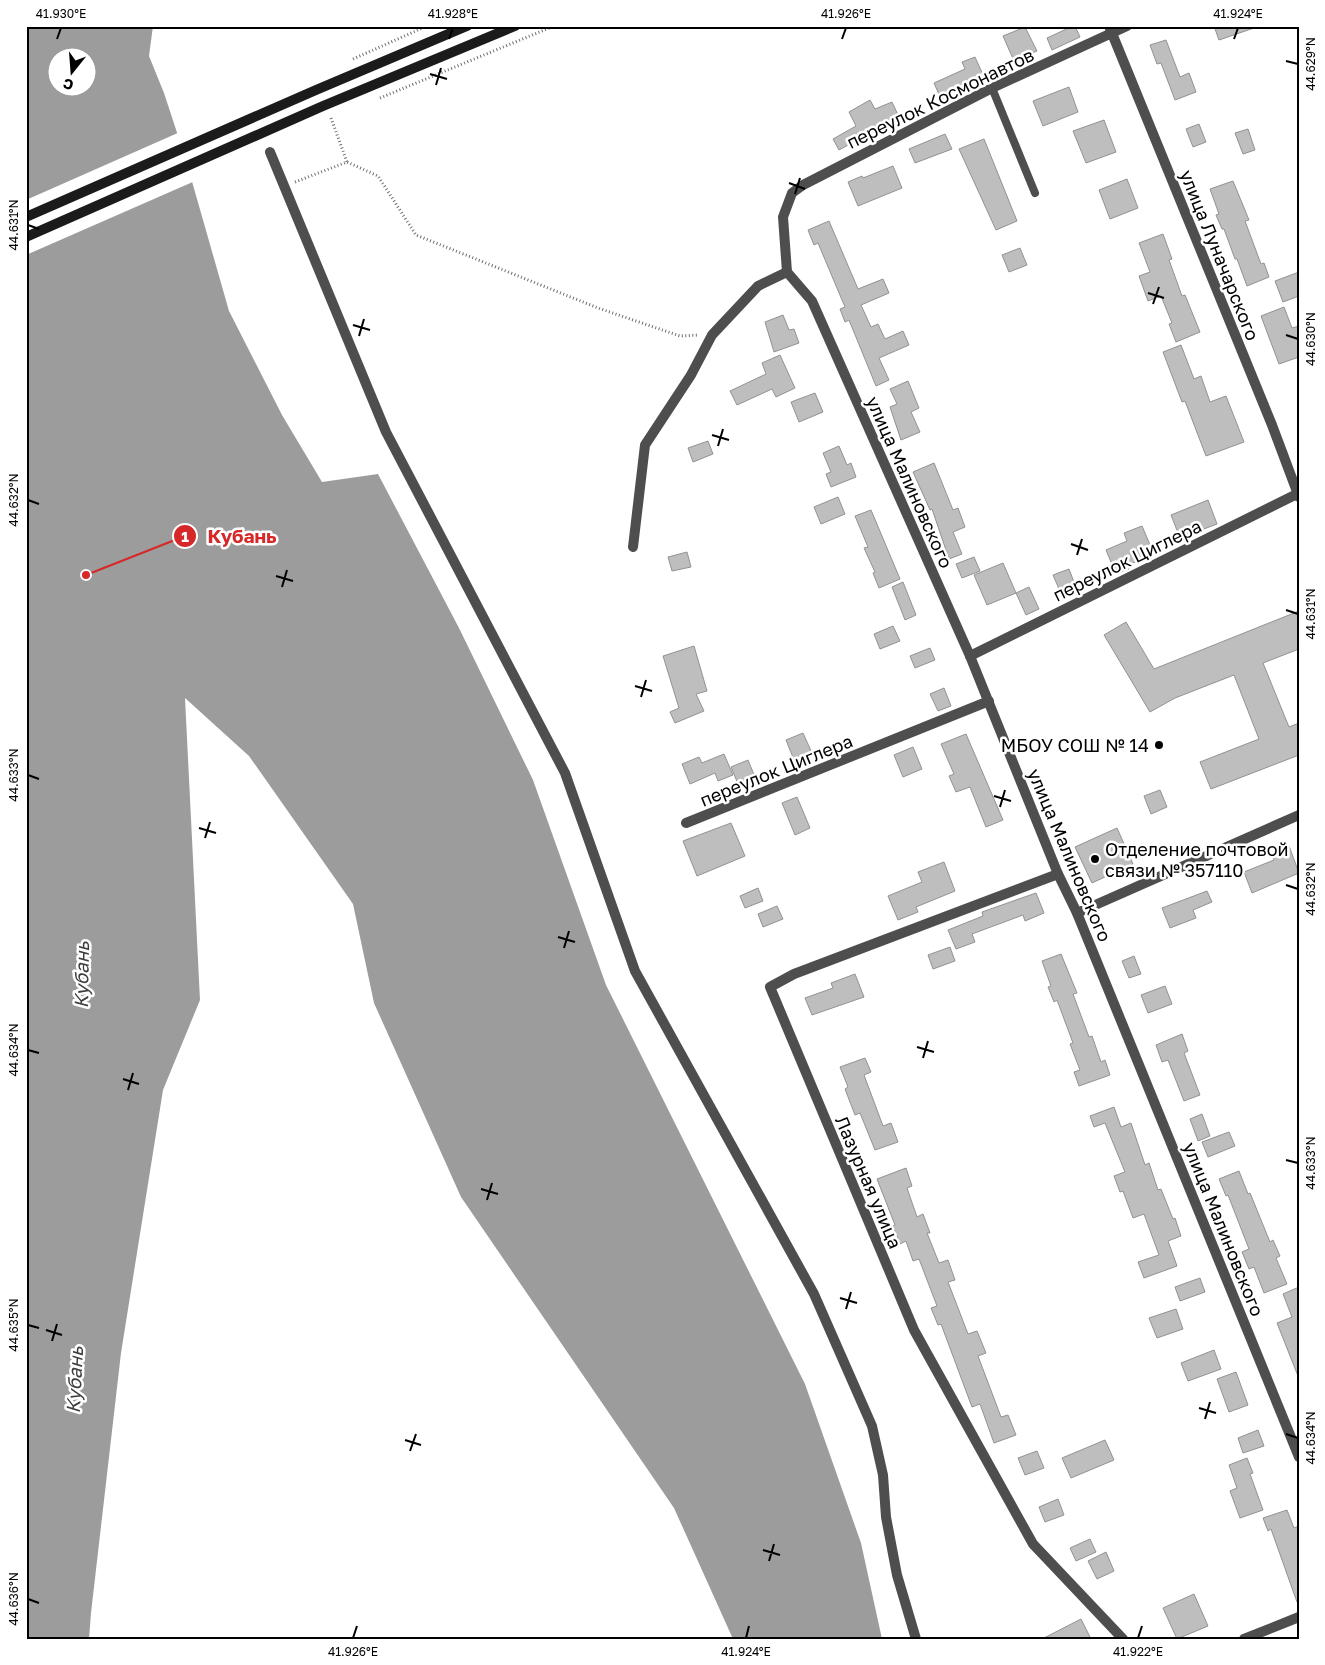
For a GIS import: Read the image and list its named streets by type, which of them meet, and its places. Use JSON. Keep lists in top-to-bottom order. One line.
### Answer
{"streets":{"street":["переулок Космонавтов","улица Луначарского","улица Малиновского","переулок Циглера","Лазурная улица"]},"crossings":[["переулок Космонавтов","улица Луначарского"],["переулок Космонавтов","улица Малиновского"],["улица Луначарского","переулок Циглера"],["улица Малиновского","переулок Циглера"],["улица Малиновского","Лазурная улица"]],"water":["Кубань"],"places":["Кубань","МБОУ СОШ № 14","Отделение почтовой связи № 357110"],"north":"bottom","coordinates":["41.930°E","41.928°E","41.926°E","41.924°E","44.629°N","44.631°N","44.630°N","44.632°N","44.633°N","44.634°N","44.635°N","44.636°N","41.922°E"]}
